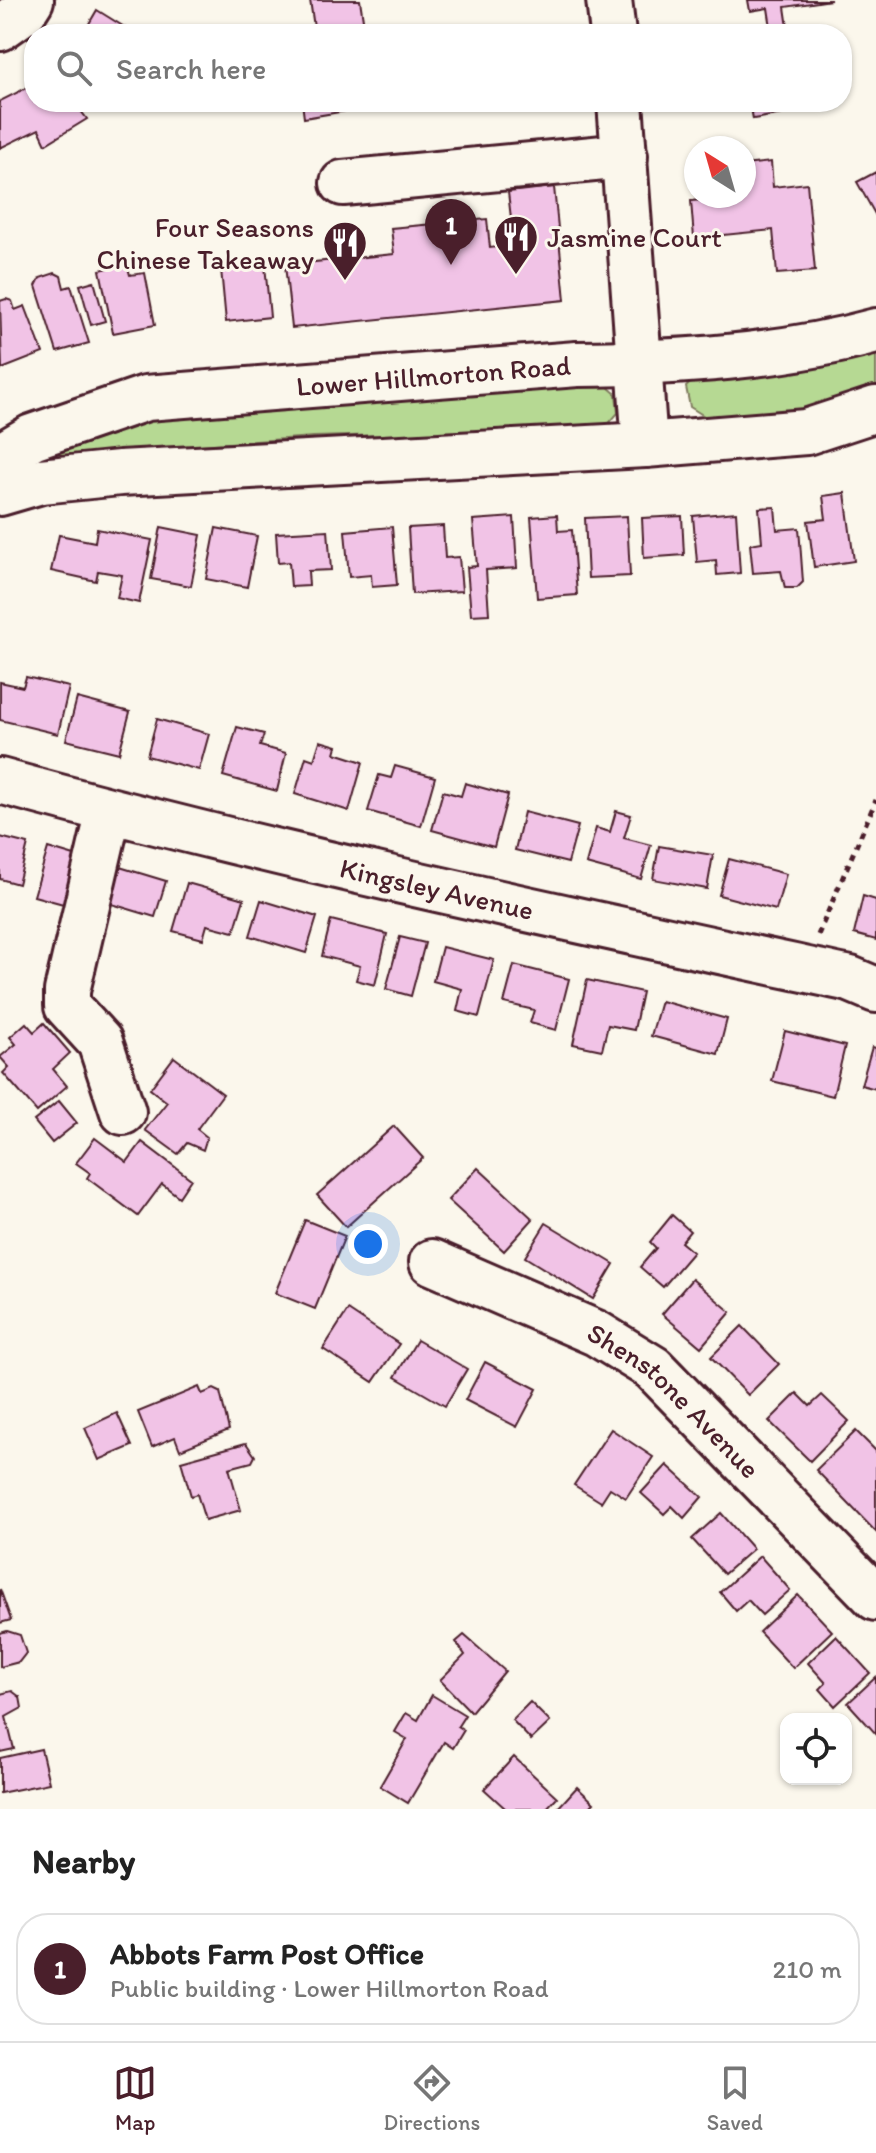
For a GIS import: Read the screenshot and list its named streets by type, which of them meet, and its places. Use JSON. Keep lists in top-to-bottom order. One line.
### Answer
{"streets":{"street":["Lower Hillmorton Road","Kingsley Avenue","Shenstone Avenue"]},"places":{"restaurant":["Jasmine Court","Four Seasons Chinese Takeaway"]},"north":"top left","page":{"search":"Search here","pins":"1","heading":"Nearby","list":[{"mark":"1","name":"Abbots Farm Post Office","note":"Public building · Lower Hillmorton Road","value":"210 m"}],"nav":["Map","Directions","Saved"]}}
